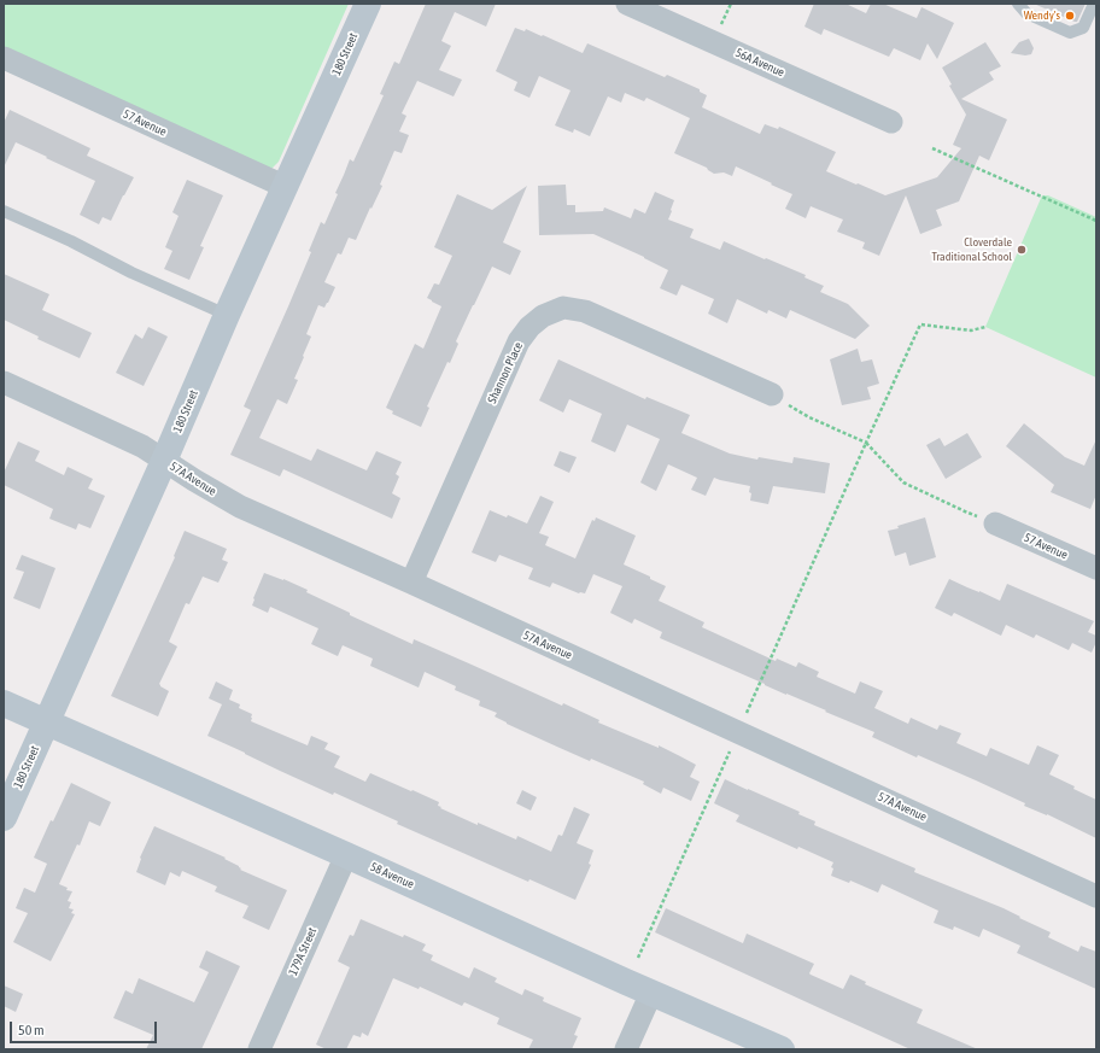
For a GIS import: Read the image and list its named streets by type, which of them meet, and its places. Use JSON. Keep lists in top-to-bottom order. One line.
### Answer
{"streets":{"street":["180 Street","56A Avenue","57 Avenue","Shannon Place","57A Avenue","58 Avenue","179A Street"]},"crossings":[["180 Street","57 Avenue"],["180 Street","57A Avenue"],["180 Street","58 Avenue"],["Shannon Place","57A Avenue"],["58 Avenue","179A Street"]],"places":["Wendy's","Cloverdale Traditional School"],"scale_bar":"50 m"}
